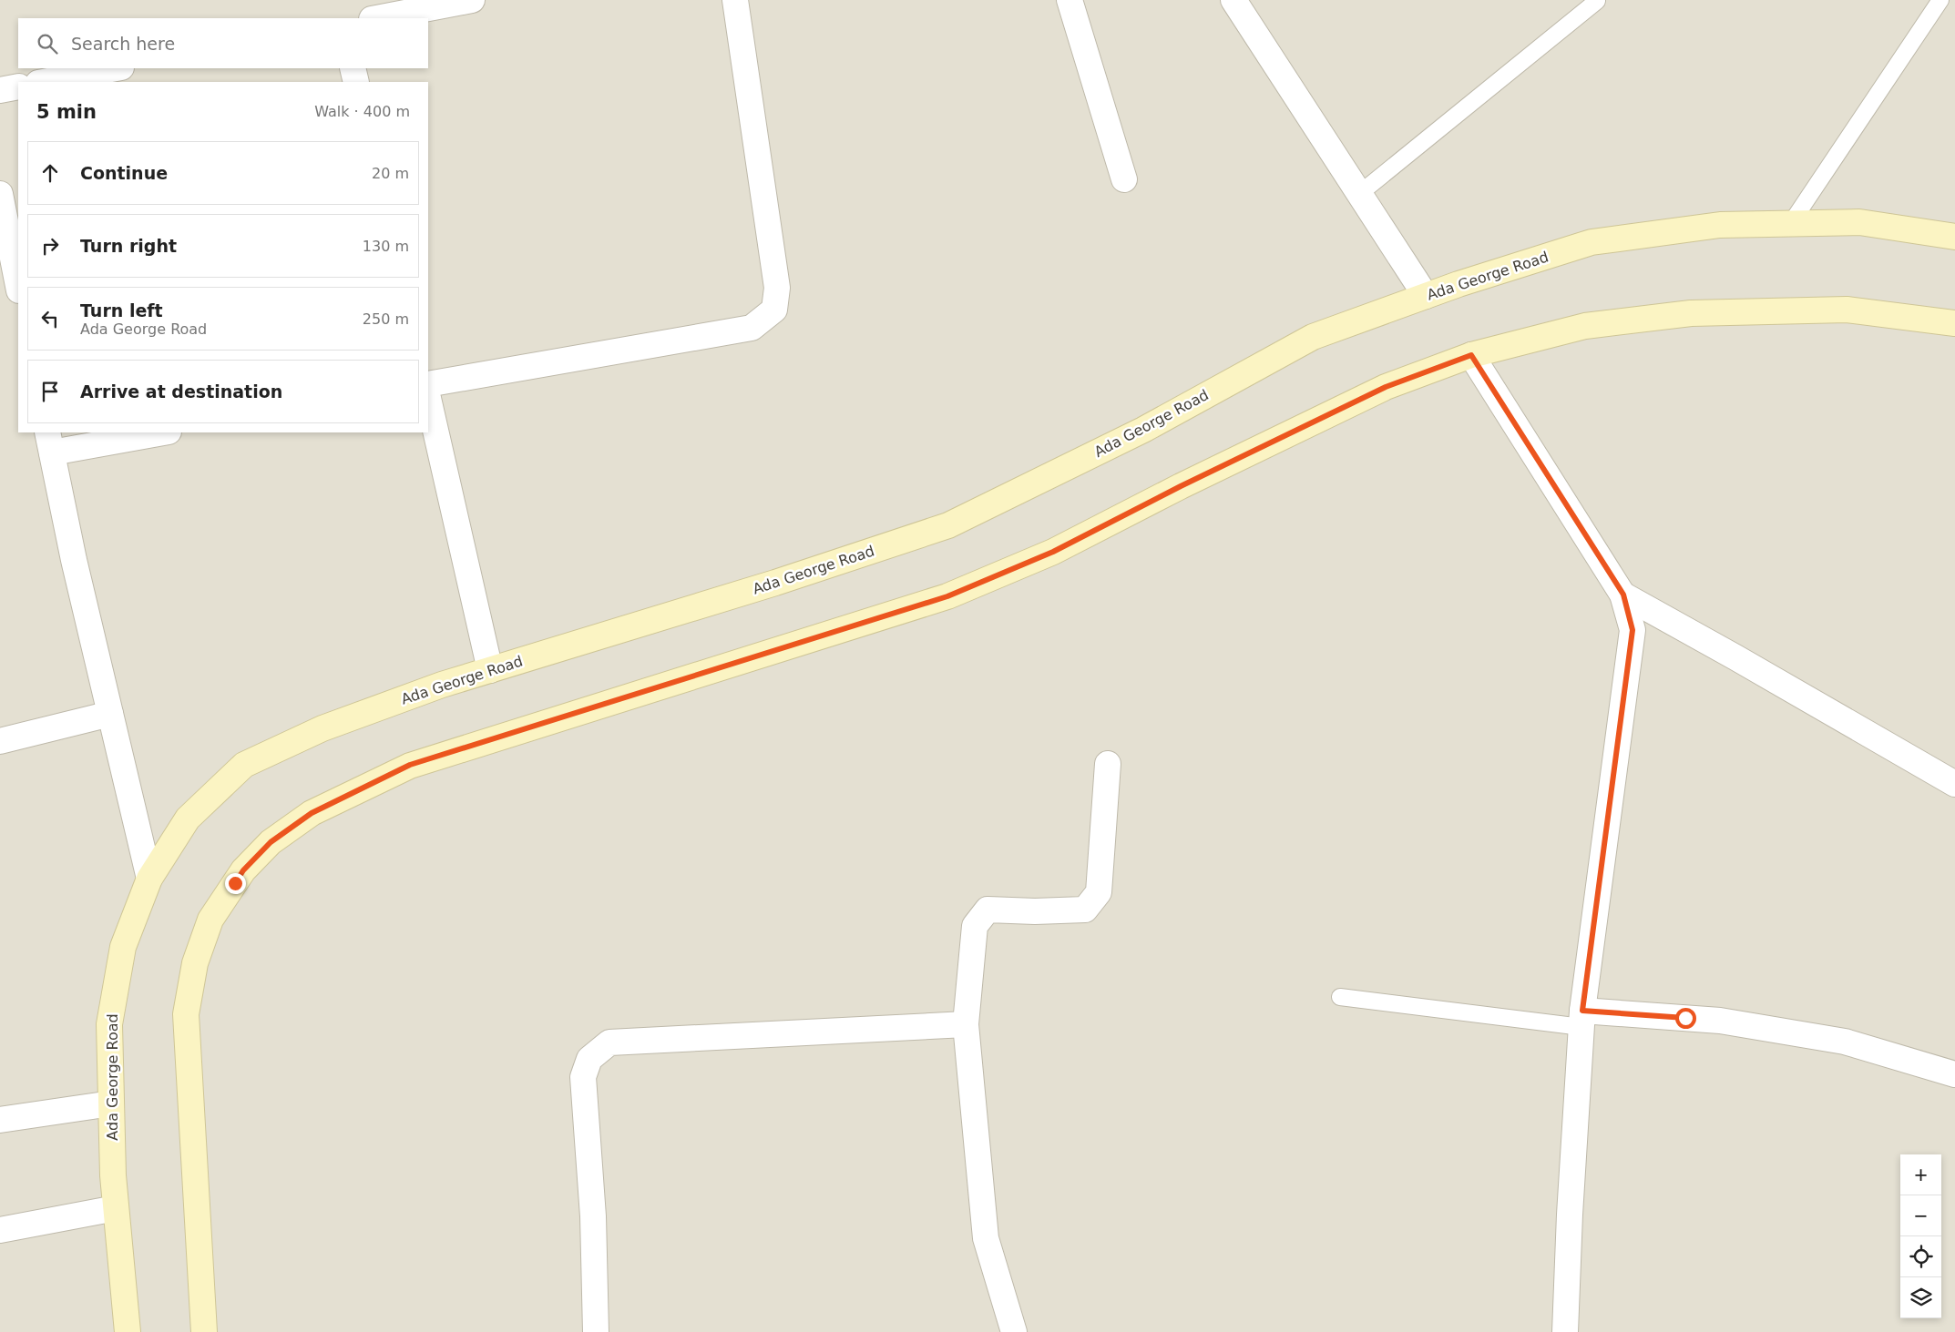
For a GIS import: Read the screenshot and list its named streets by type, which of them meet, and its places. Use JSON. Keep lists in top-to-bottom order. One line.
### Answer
{"streets":{"main road":["Ada George Road"]},"page":{"search":"Search here","heading":["5 min","Walk · 400 m"],"list":[["Continue","20 m"],["Turn right","130 m"],["Turn left","Ada George Road","250 m"],"Arrive at destination"],"map_buttons":["+","−"]}}
